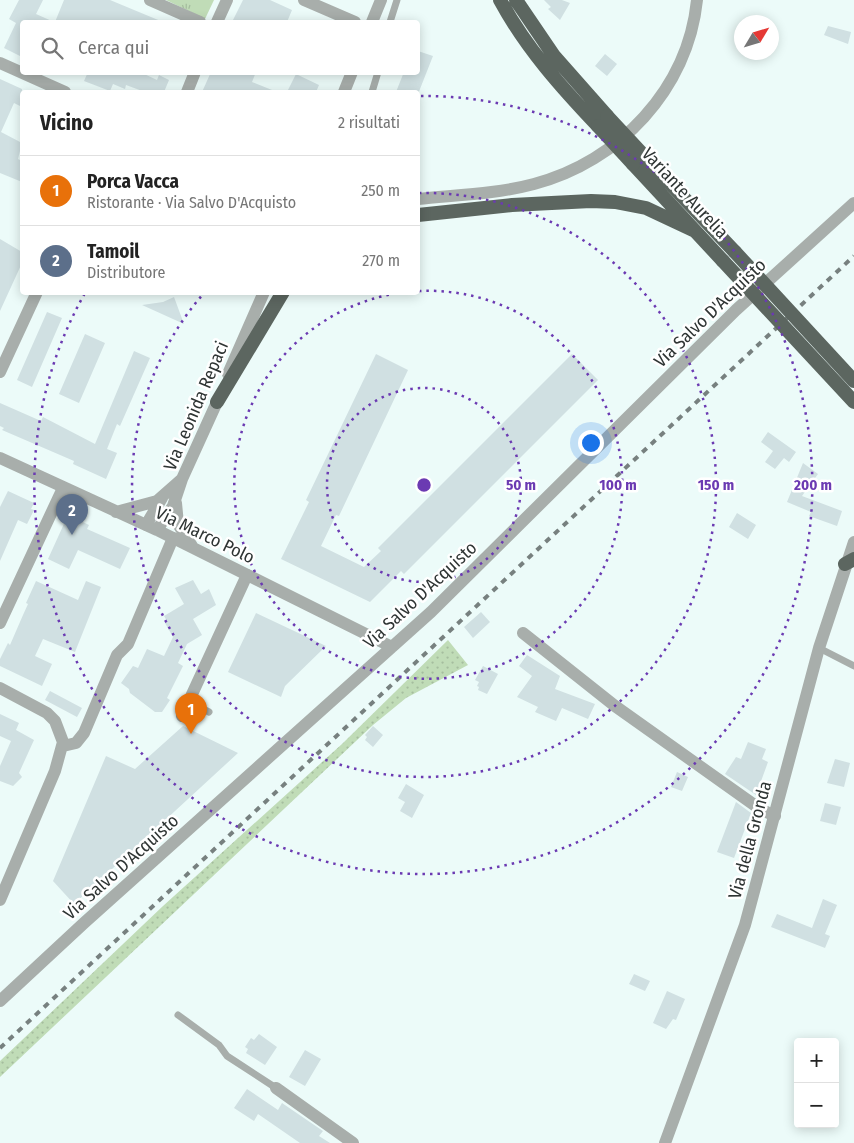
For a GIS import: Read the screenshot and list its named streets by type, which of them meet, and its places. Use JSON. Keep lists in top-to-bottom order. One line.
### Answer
{"streets":{"highway":["Variante Aurelia"],"street":["Via Salvo D'Acquisto","Via Leonida Repaci","Via Marco Polo","Via della Gronda"]},"crossings":[["Via Salvo D'Acquisto","Via Marco Polo"],["Via Leonida Repaci","Via Marco Polo"]],"north":"top right","page":{"search":"Cerca qui","heading":["Vicino","2 risultati"],"list":[{"mark":"1","name":"Porca Vacca","note":"Ristorante · Via Salvo D'Acquisto","value":"250 m"},{"mark":"2","name":"Tamoil","note":"Distributore","value":"270 m"}],"pins":["2","1"],"map_buttons":["+","−"]},"rings":["50 m","100 m","150 m","200 m"]}
